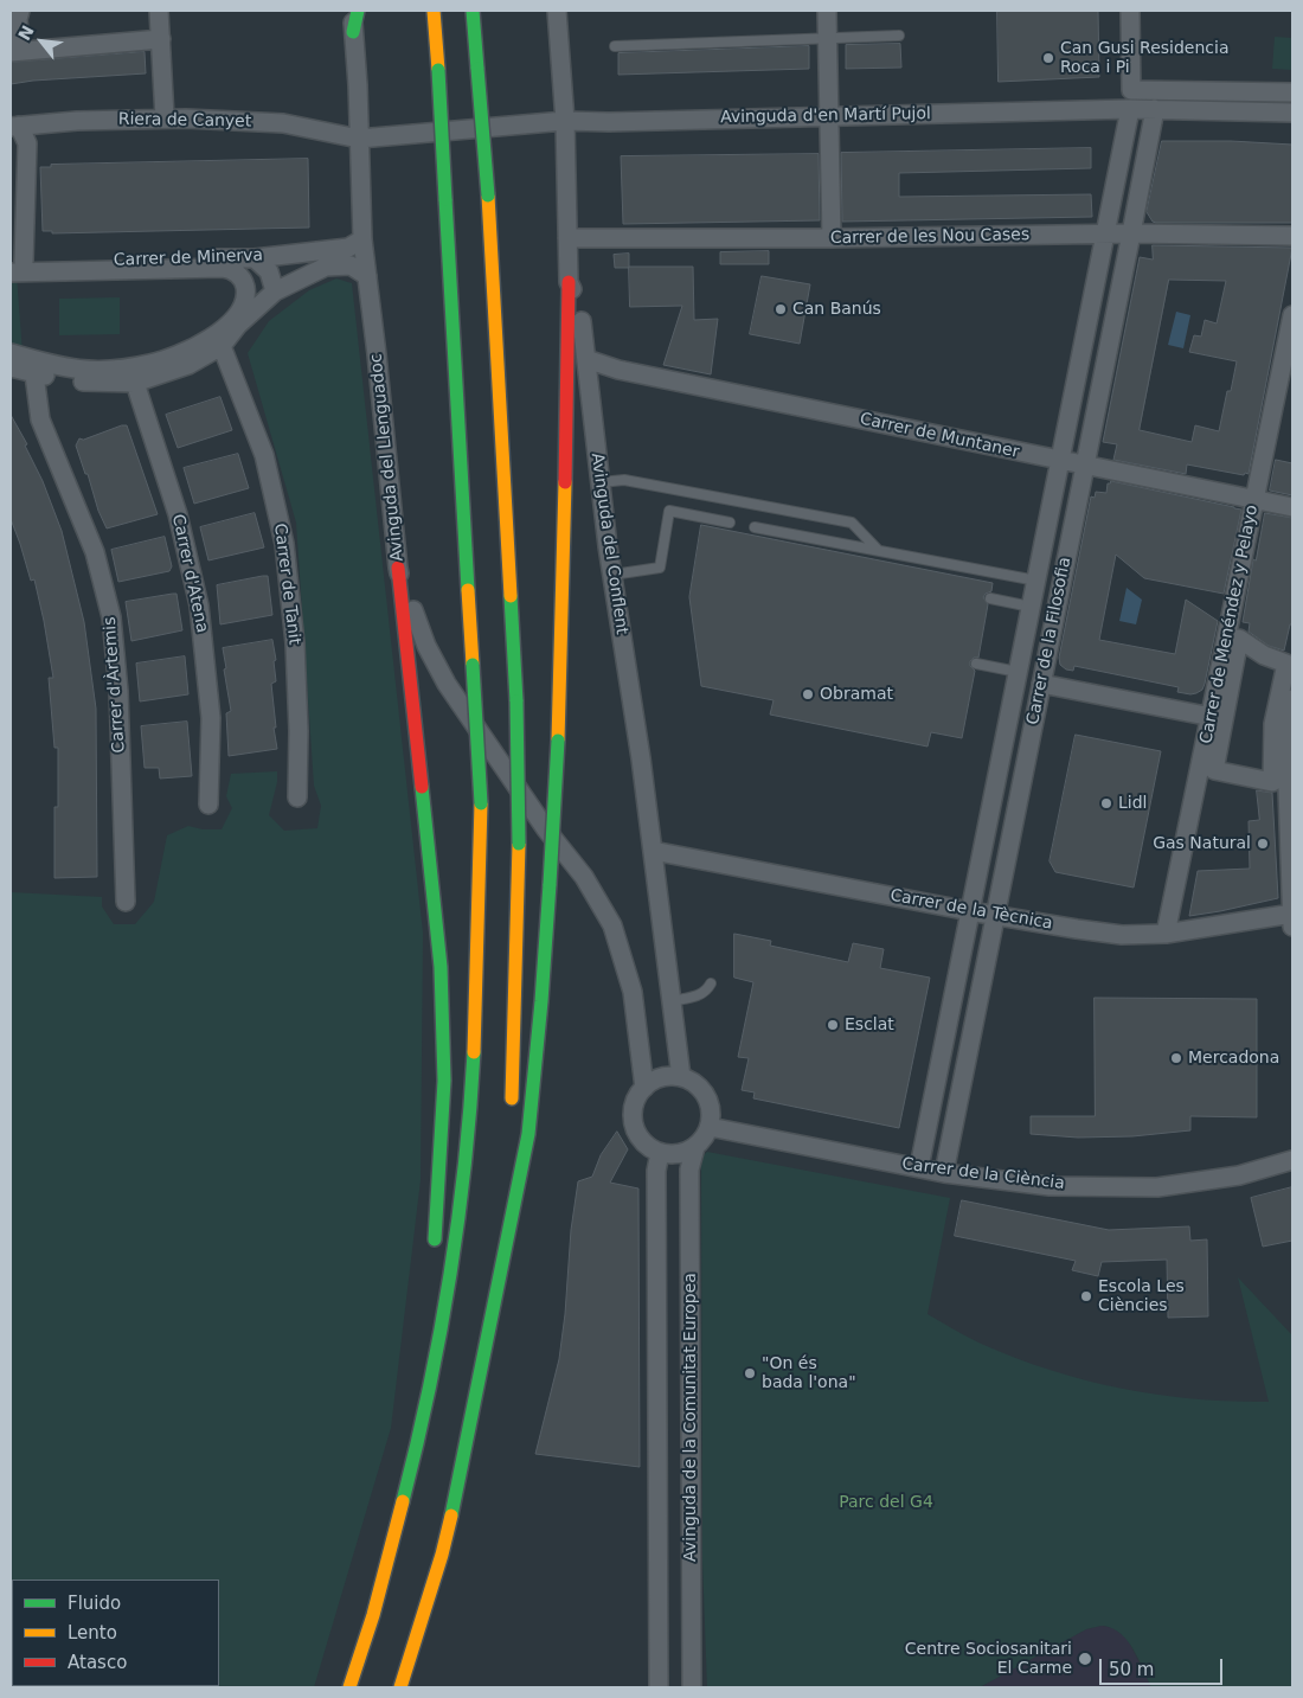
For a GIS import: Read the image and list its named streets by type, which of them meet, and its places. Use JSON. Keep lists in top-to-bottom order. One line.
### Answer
{"streets":{"street":["Avinguda d'en Martí Pujol","Riera de Canyet","Carrer de les Nou Cases","Carrer de Minerva","Carrer de Muntaner","Avinguda del Llenguadoc","Avinguda del Conflent","Carrer d'Atena","Carrer de Tanit","Carrer de Menéndez y Pelayo","Carrer de la Filosofia","Carrer d'Àrtemis","Carrer de la Tècnica","Carrer de la Ciència","Avinguda de la Comunitat Europea"]},"crossings":[["Avinguda d'en Martí Pujol","Riera de Canyet"],["Avinguda d'en Martí Pujol","Avinguda del Llenguadoc"],["Avinguda d'en Martí Pujol","Avinguda del Conflent"],["Avinguda d'en Martí Pujol","Carrer de la Filosofia"],["Riera de Canyet","Avinguda del Llenguadoc"],["Carrer de les Nou Cases","Avinguda del Conflent"],["Carrer de les Nou Cases","Carrer de la Filosofia"],["Carrer de Minerva","Avinguda del Llenguadoc"],["Carrer de Muntaner","Avinguda del Conflent"],["Carrer de Muntaner","Carrer de Menéndez y Pelayo"],["Carrer de Muntaner","Carrer de la Filosofia"],["Avinguda del Llenguadoc","Avinguda del Conflent"],["Avinguda del Llenguadoc","Carrer de la Ciència"],["Avinguda del Llenguadoc","Avinguda de la Comunitat Europea"],["Avinguda del Conflent","Carrer de la Tècnica"],["Avinguda del Conflent","Carrer de la Ciència"],["Avinguda del Conflent","Avinguda de la Comunitat Europea"],["Carrer de Menéndez y Pelayo","Carrer de la Tècnica"],["Carrer de la Filosofia","Carrer de la Tècnica"],["Carrer de la Filosofia","Carrer de la Ciència"],["Carrer de la Ciència","Avinguda de la Comunitat Europea"]],"parks":["Parc del G4"],"places":["Can Gusi Residencia Roca i Pi","Can Banús","Obramat","Lidl","Gas Natural","Esclat","Mercadona","Escola Les Ciències","\"On és bada l'ona\"","Centre Sociosanitari El Carme"],"legend":["Fluido","Lento","Atasco"],"scale_bar":"50 m","north":"top left"}
